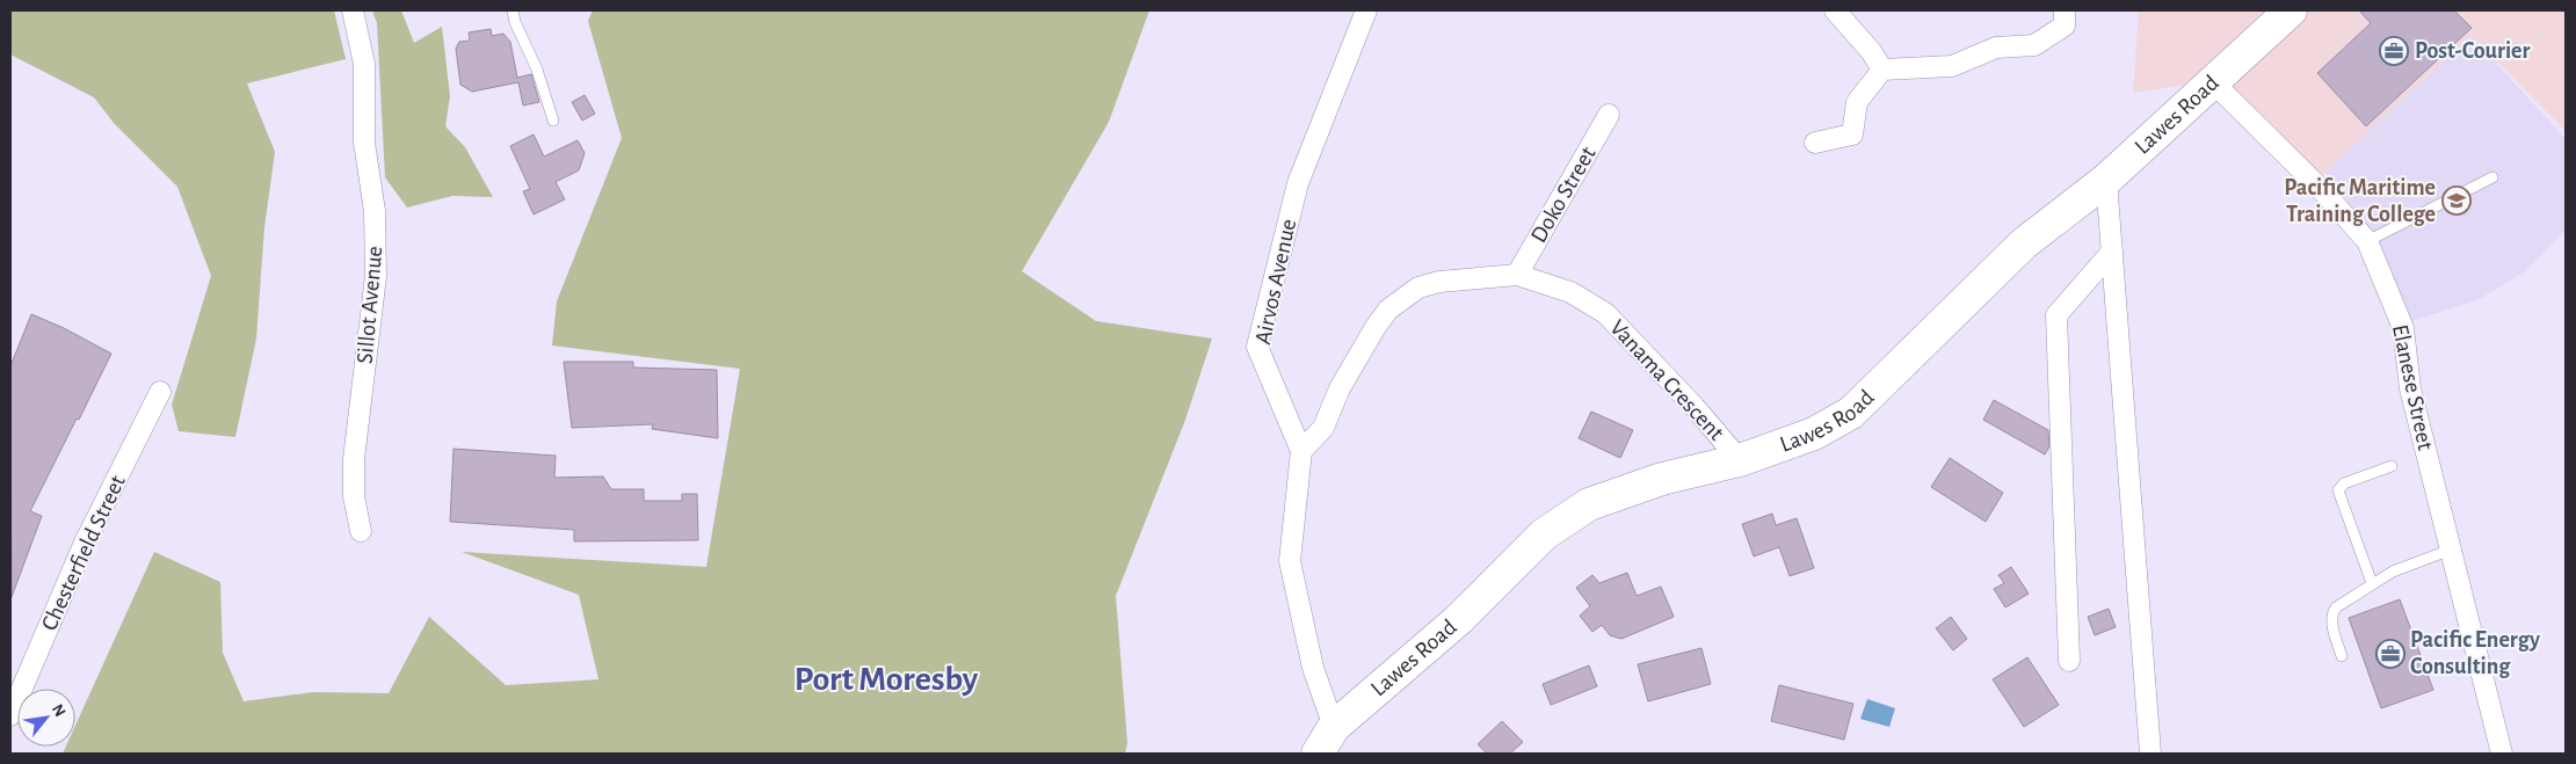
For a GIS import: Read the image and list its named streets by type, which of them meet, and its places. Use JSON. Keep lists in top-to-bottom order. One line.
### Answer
{"streets":{"main road":["Lawes Road"],"street":["Doko Street","Airvos Avenue","Sillot Avenue","Vanama Crescent","Elanese Street","Chesterfield Street"]},"crossings":[["Lawes Road","Airvos Avenue"],["Lawes Road","Vanama Crescent"],["Lawes Road","Elanese Street"],["Doko Street","Vanama Crescent"],["Airvos Avenue","Vanama Crescent"]],"districts":["Port Moresby"],"places":{"office":["Post-Courier","Pacific Energy Consulting"],"school or university":["Pacific Maritime Training College"]},"north":"top right"}
